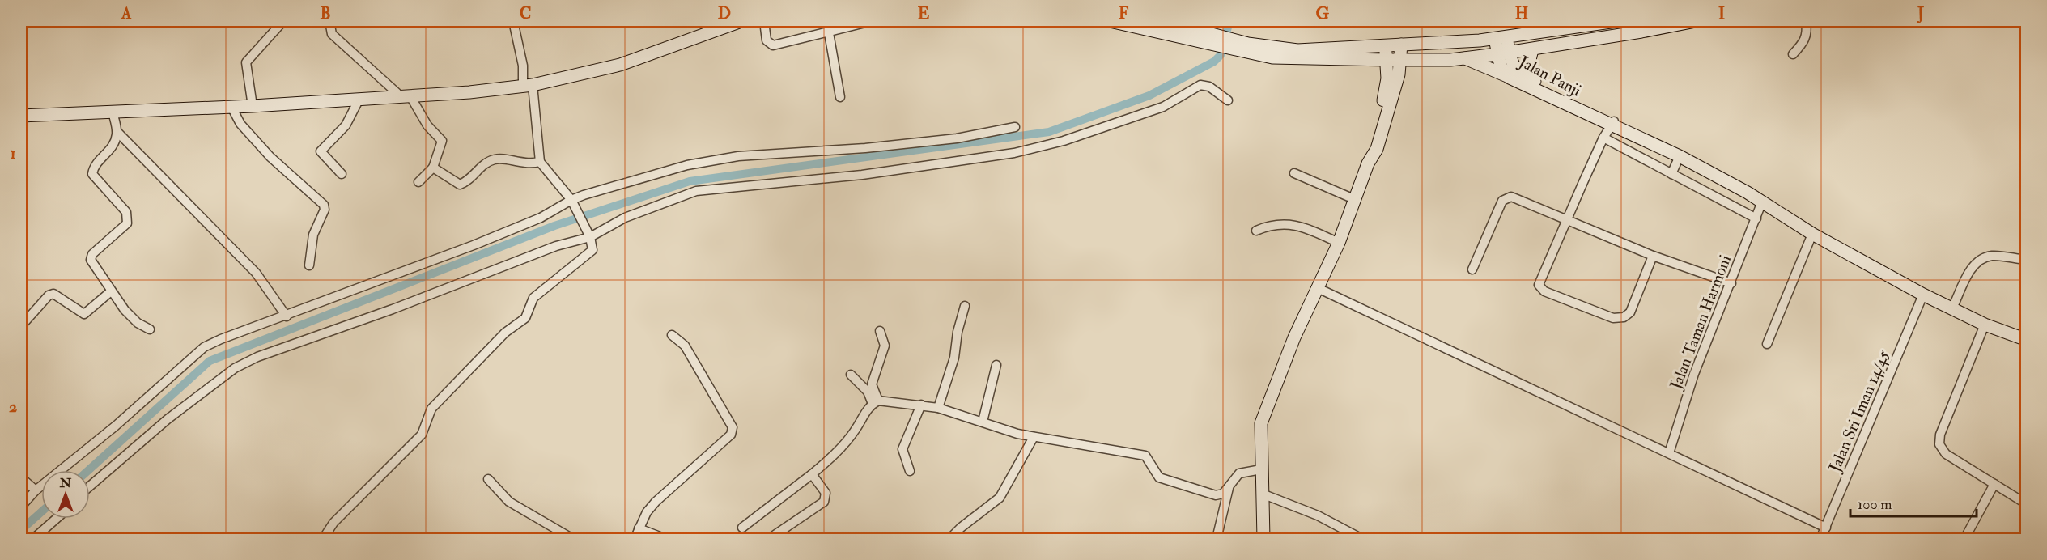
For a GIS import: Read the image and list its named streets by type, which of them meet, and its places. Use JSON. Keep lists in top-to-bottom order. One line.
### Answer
{"streets":{"main road":["Jalan Panji"],"street":["Jalan Taman Harmoni","Jalan Sri Iman 14/45"]},"scale_bar":"100 m","north":"top","grid":{"columns":["A","B","C","D","E","F","G","H","I","J"],"rows":["1","2"]}}
